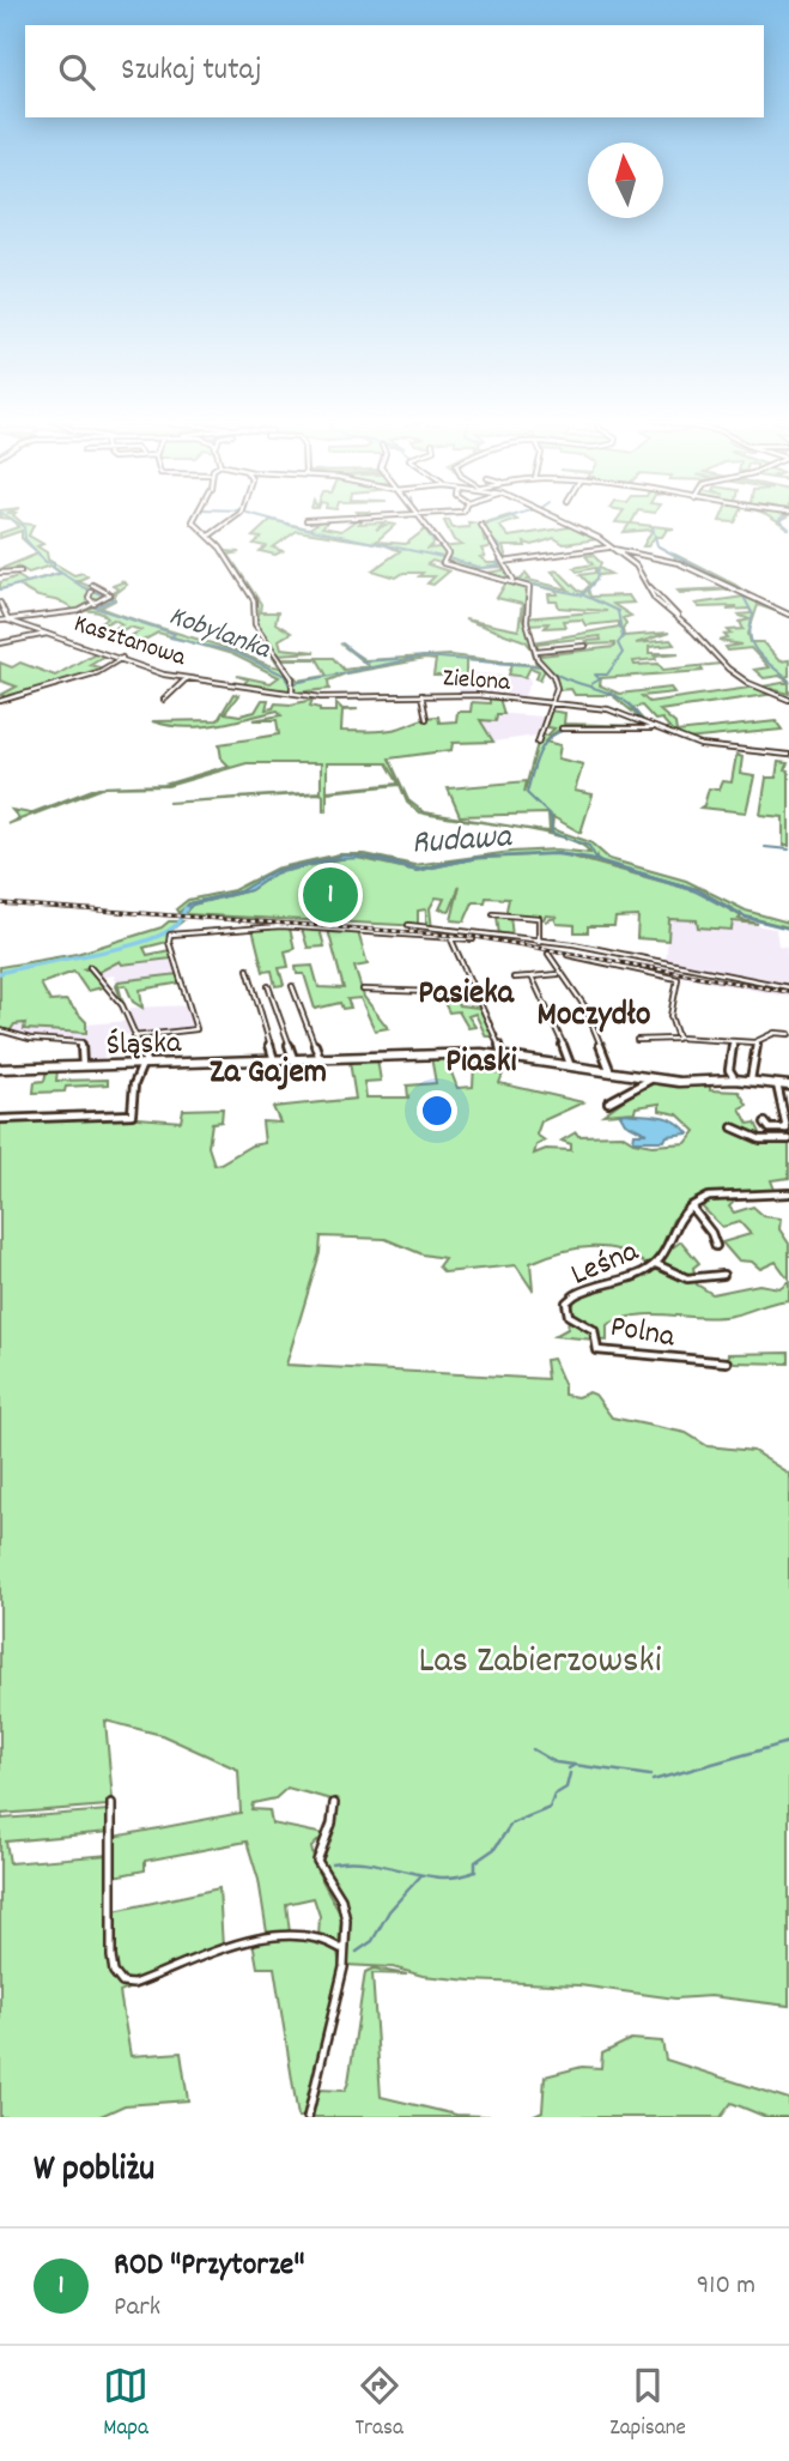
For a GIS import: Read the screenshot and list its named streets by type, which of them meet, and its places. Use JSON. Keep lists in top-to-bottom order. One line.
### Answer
{"streets":{"main road":["Śląska"],"street":["Kasztanowa","Zielona","Leśna","Polna"]},"crossings":[["Kasztanowa","Zielona"],["Leśna","Polna"]],"districts":["Pasieka","Moczydło","Piaski","Za Gajem"],"water":["Kobylanka","Rudawa"],"parks":["Las Zabierzowski"],"north":"top","page":{"search":"Szukaj tutaj","pins":"1","heading":"W pobliżu","list":[{"mark":"1","name":"ROD \"Przytorze\"","note":"Park","value":"910 m"}],"nav":["Mapa","Trasa","Zapisane"]}}
